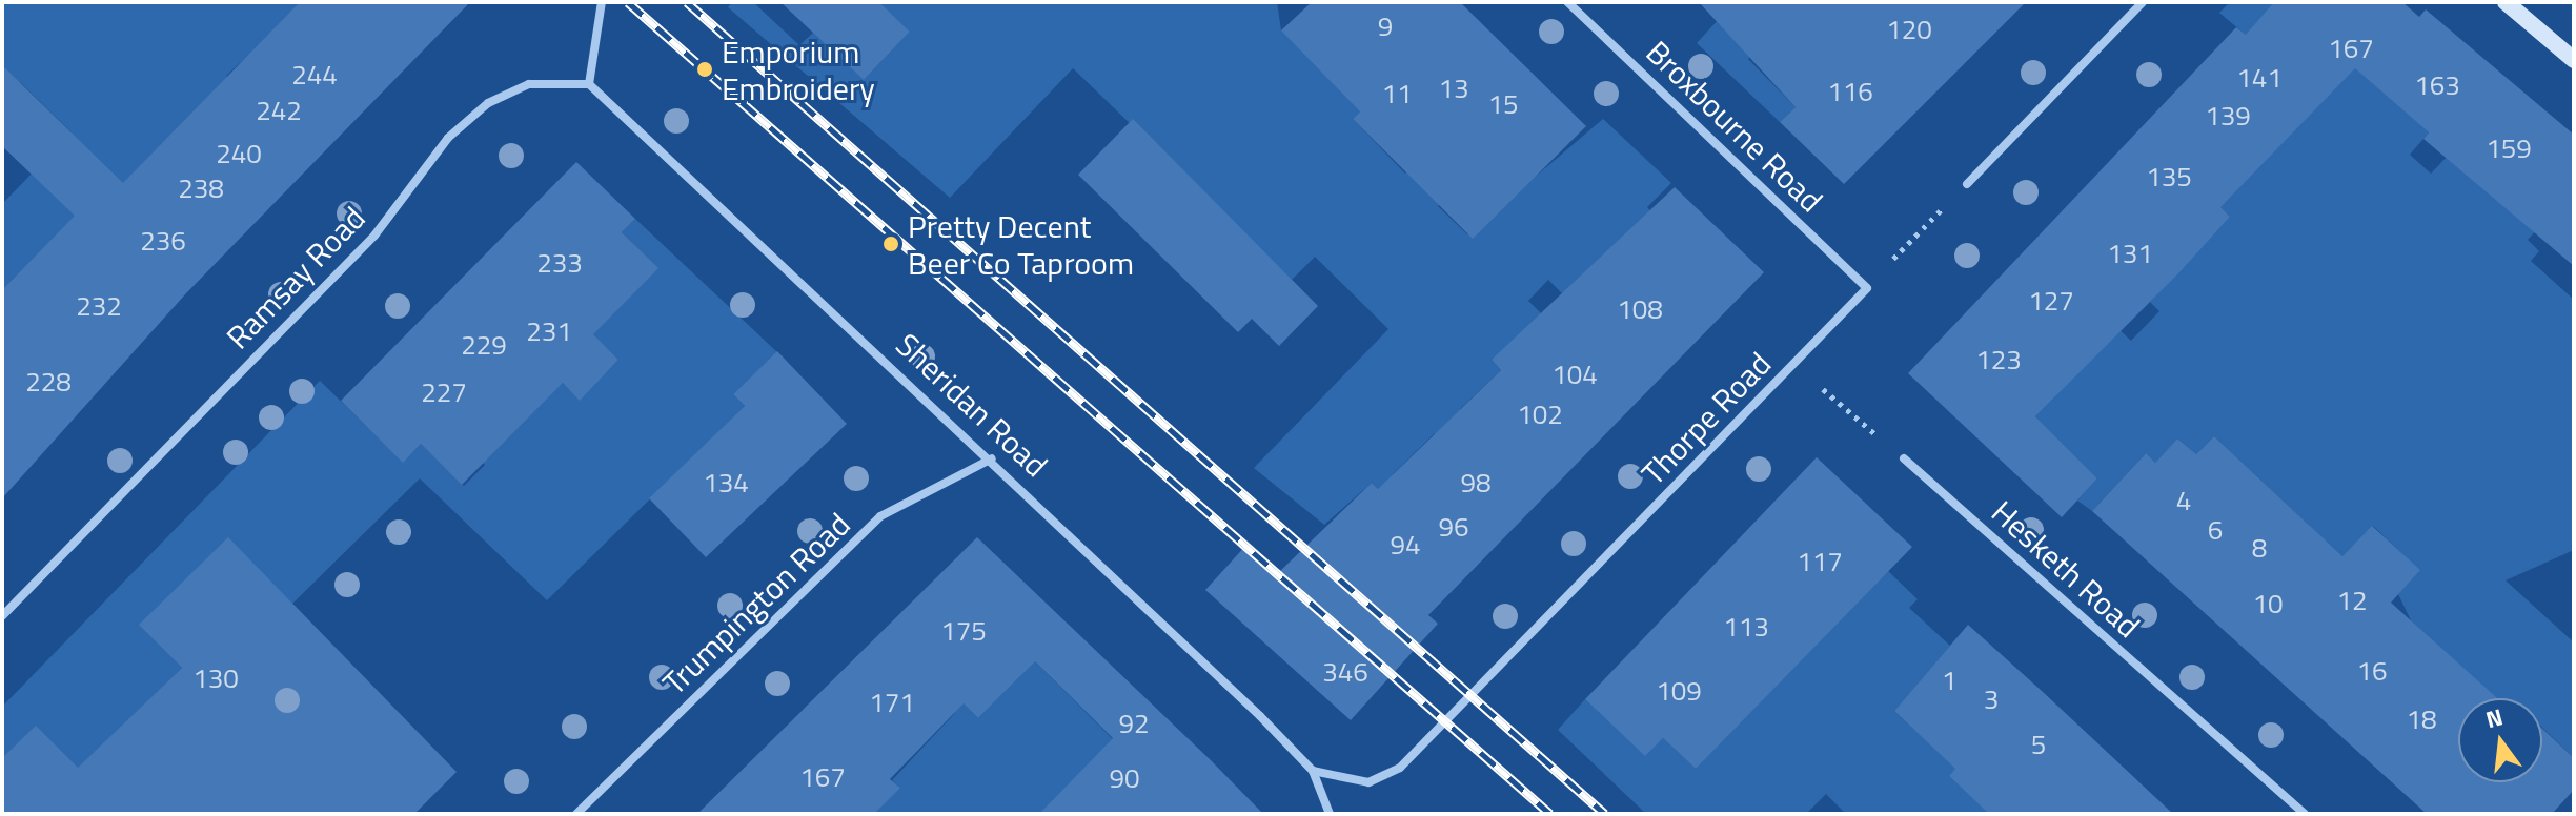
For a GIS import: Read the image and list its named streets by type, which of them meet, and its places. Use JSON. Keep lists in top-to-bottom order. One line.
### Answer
{"streets":{"street":["Broxbourne Road","Ramsay Road","Sheridan Road","Thorpe Road","Hesketh Road","Trumpington Road"]},"crossings":[["Broxbourne Road","Thorpe Road"],["Ramsay Road","Sheridan Road"],["Sheridan Road","Thorpe Road"],["Sheridan Road","Trumpington Road"]],"places":["Emporium Embroidery","Pretty Decent Beer Co Taproom"],"house_numbers":["9","120","167","244","141","163","13","116","11","15","242","139","159","240","135","238","236","131","233","127","232","108","231","229","123","104","228","227","102","134","98","4","96","6","94","8","117","12","10","113","175","16","346","130","1","109","3","171","18","92","5","167","90"],"north":"top"}
